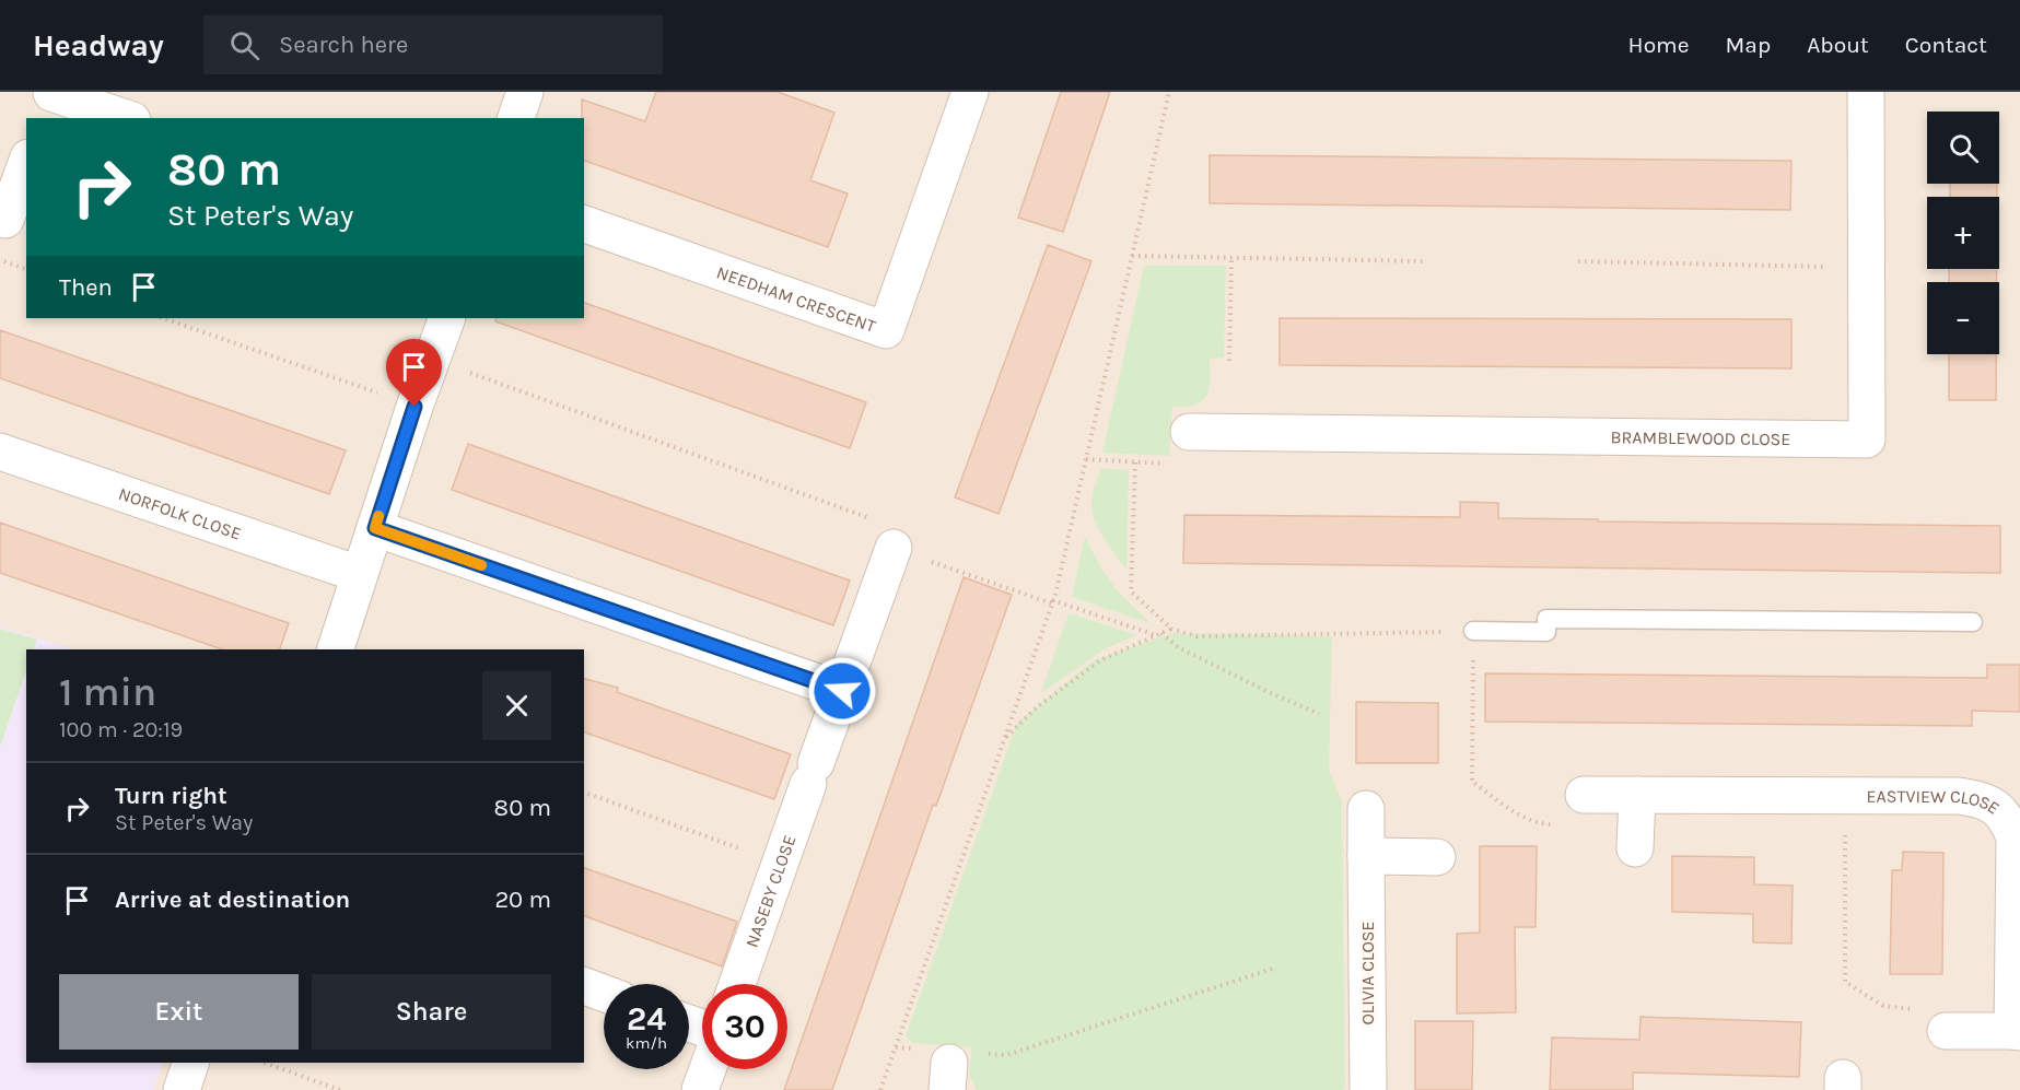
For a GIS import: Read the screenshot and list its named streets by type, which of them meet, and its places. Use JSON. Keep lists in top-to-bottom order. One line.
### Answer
{"streets":{"street":["NEEDHAM CRESCENT","BRAMBLEWOOD CLOSE","NORFOLK CLOSE","EASTVIEW CLOSE","NASEBY CLOSE","OLIVIA CLOSE"]},"page":{"header":"Headway","search":"Search here","nav":["Home","Map","About","Contact"],"map_buttons":["+","−"],"turn":["80 m","St Peter's Way"],"then":"Then","heading":["1 min","100 m · 20:19"],"list":[{"name":"Turn right","note":"St Peter's Way","value":"80 m"},{"name":"Arrive at destination","value":"20 m"}],"buttons":["Exit","Share"],"speed":"24 km/h","limit":"30"}}
